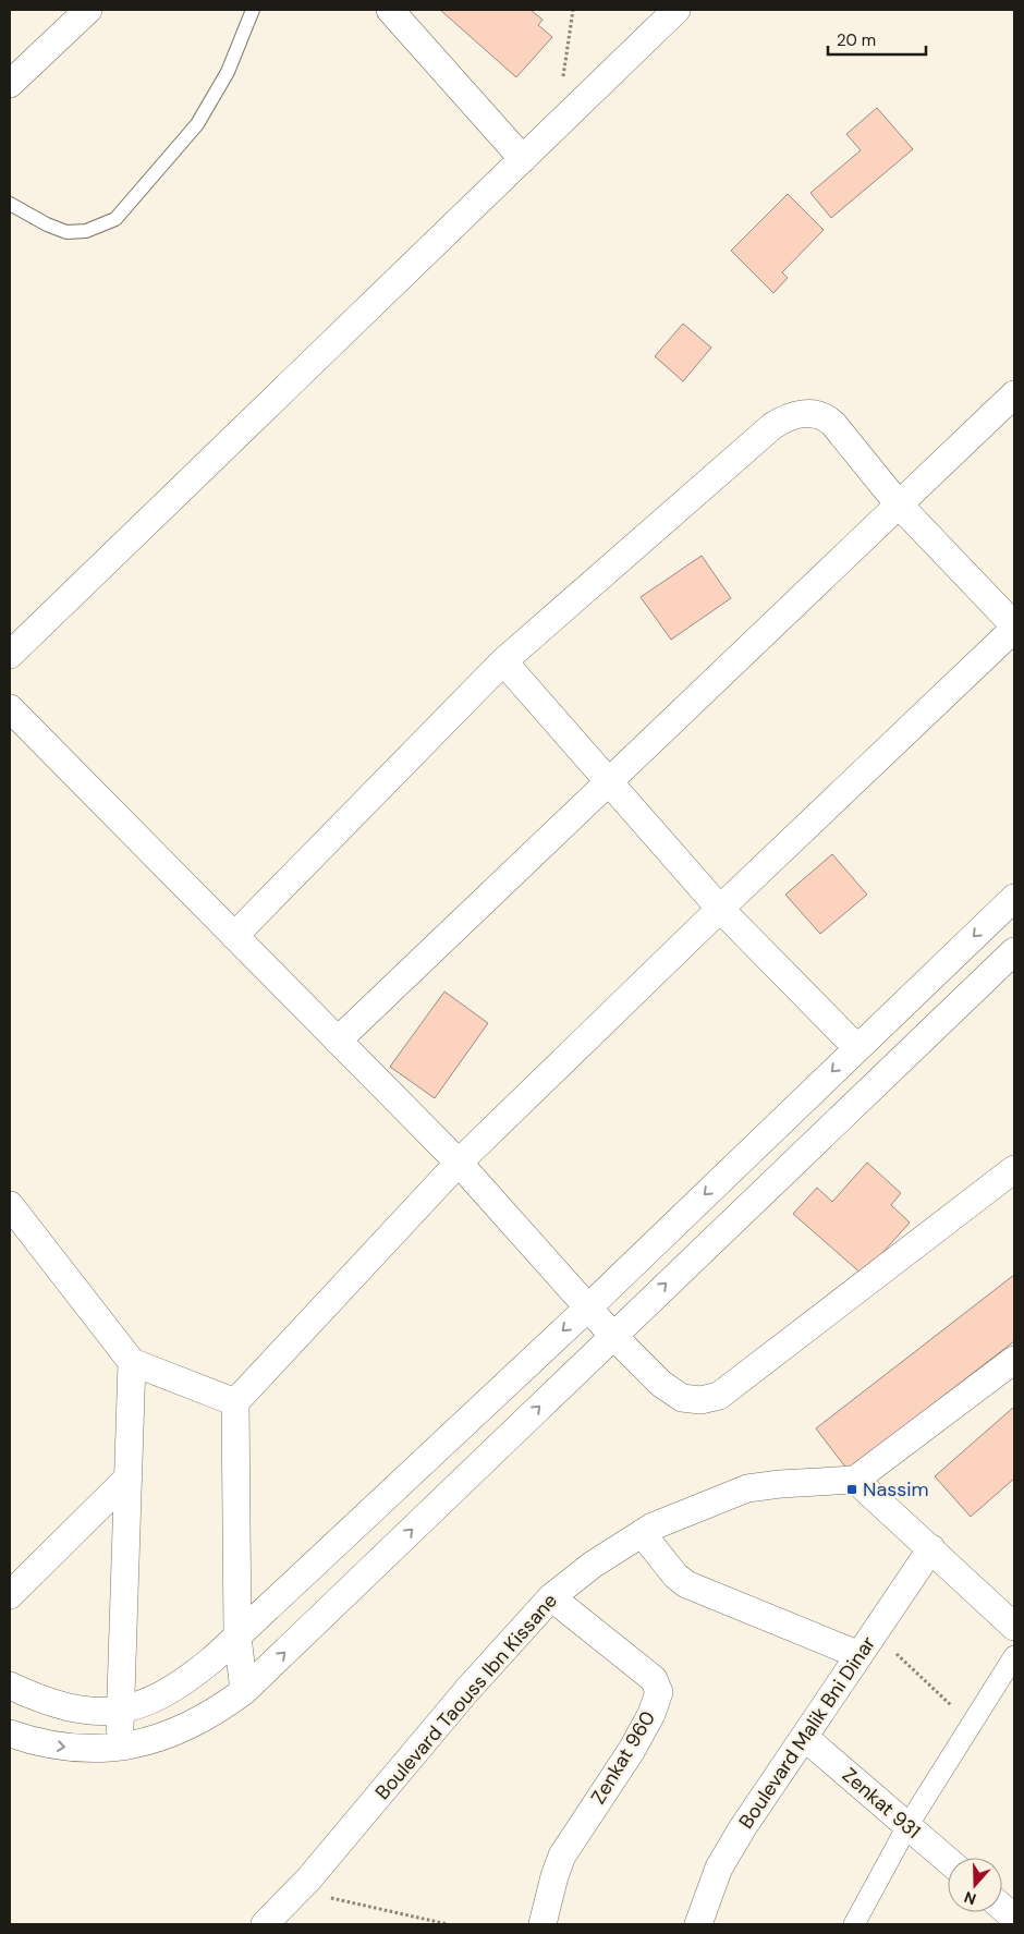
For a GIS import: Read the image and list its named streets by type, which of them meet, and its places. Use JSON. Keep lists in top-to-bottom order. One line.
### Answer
{"streets":{"street":["Boulevard Taouss Ibn Kissane","Boulevard Malik Bni Dinar","Zenkat 960","Zenkat 931"]},"crossings":[["Boulevard Taouss Ibn Kissane","Zenkat 960"],["Boulevard Malik Bni Dinar","Zenkat 931"]],"places":{"transit":["Nassim"]},"scale_bar":"20 m","north":"bottom"}
